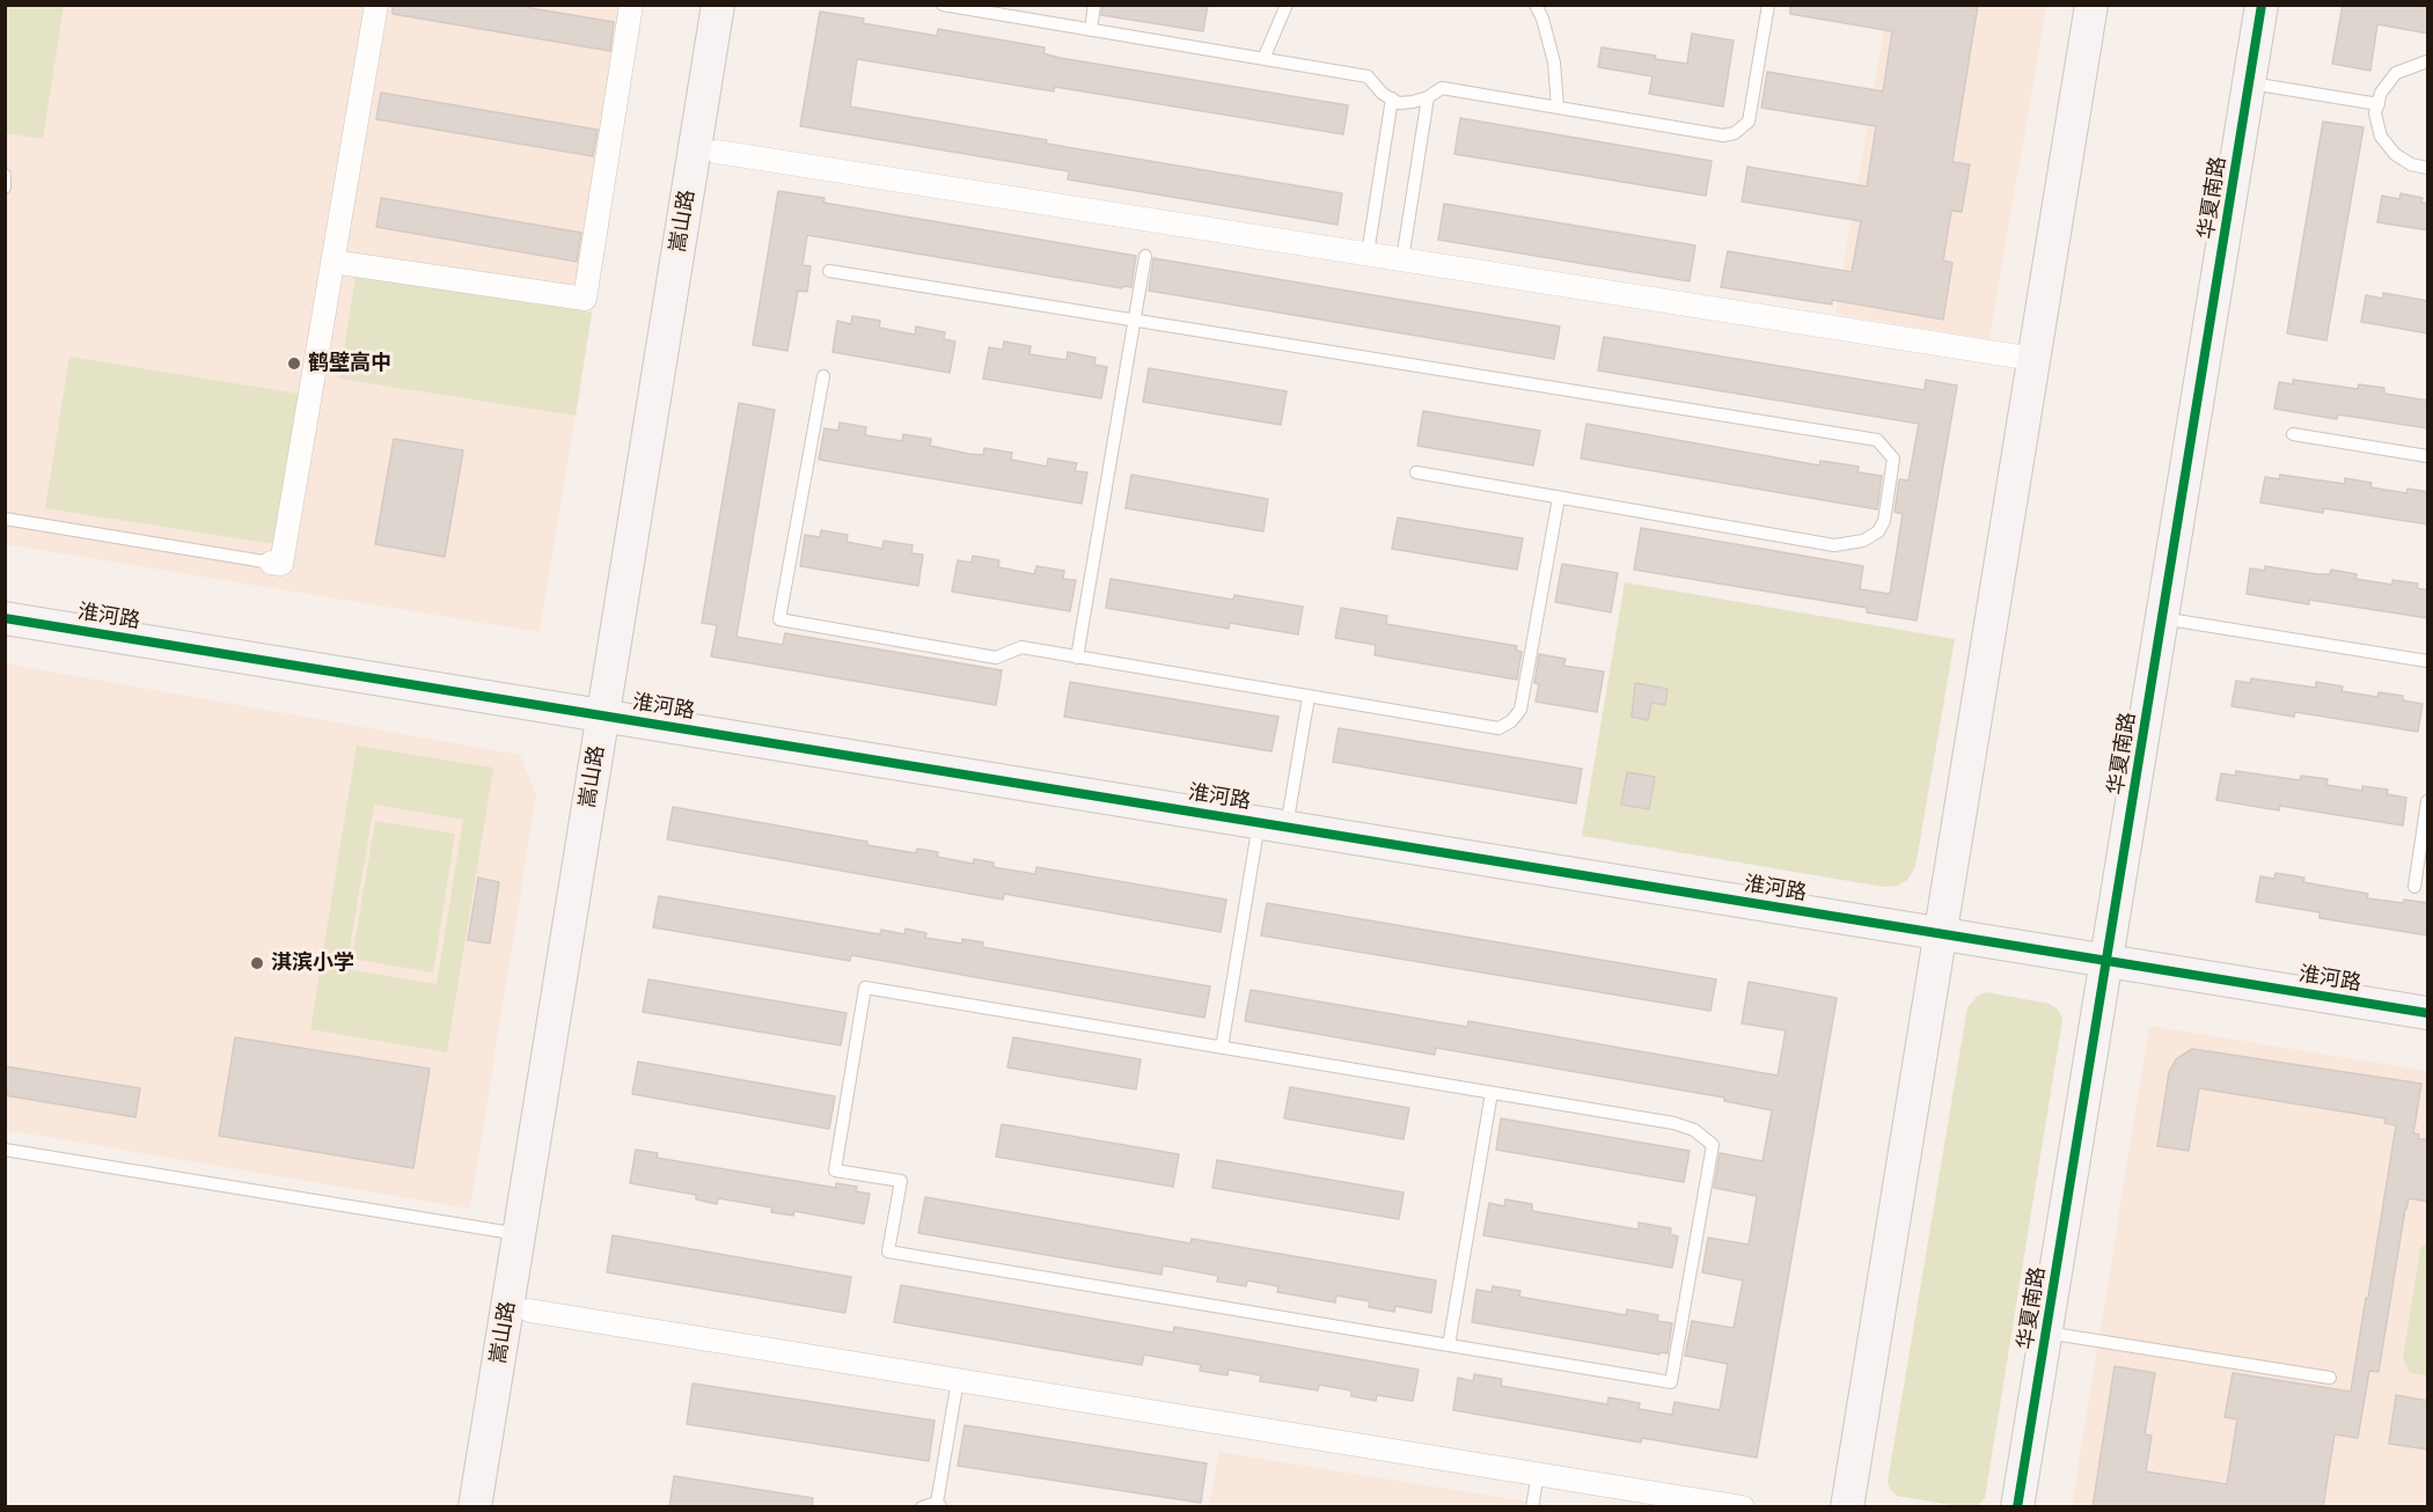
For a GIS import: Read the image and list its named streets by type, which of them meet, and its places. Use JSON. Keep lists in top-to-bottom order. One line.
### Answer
{"streets":{"street":["华夏南路","嵩山路","淮河路"]},"crossings":[["华夏南路","淮河路"],["嵩山路","淮河路"]],"places":["鹤壁高中","淇滨小学"]}
